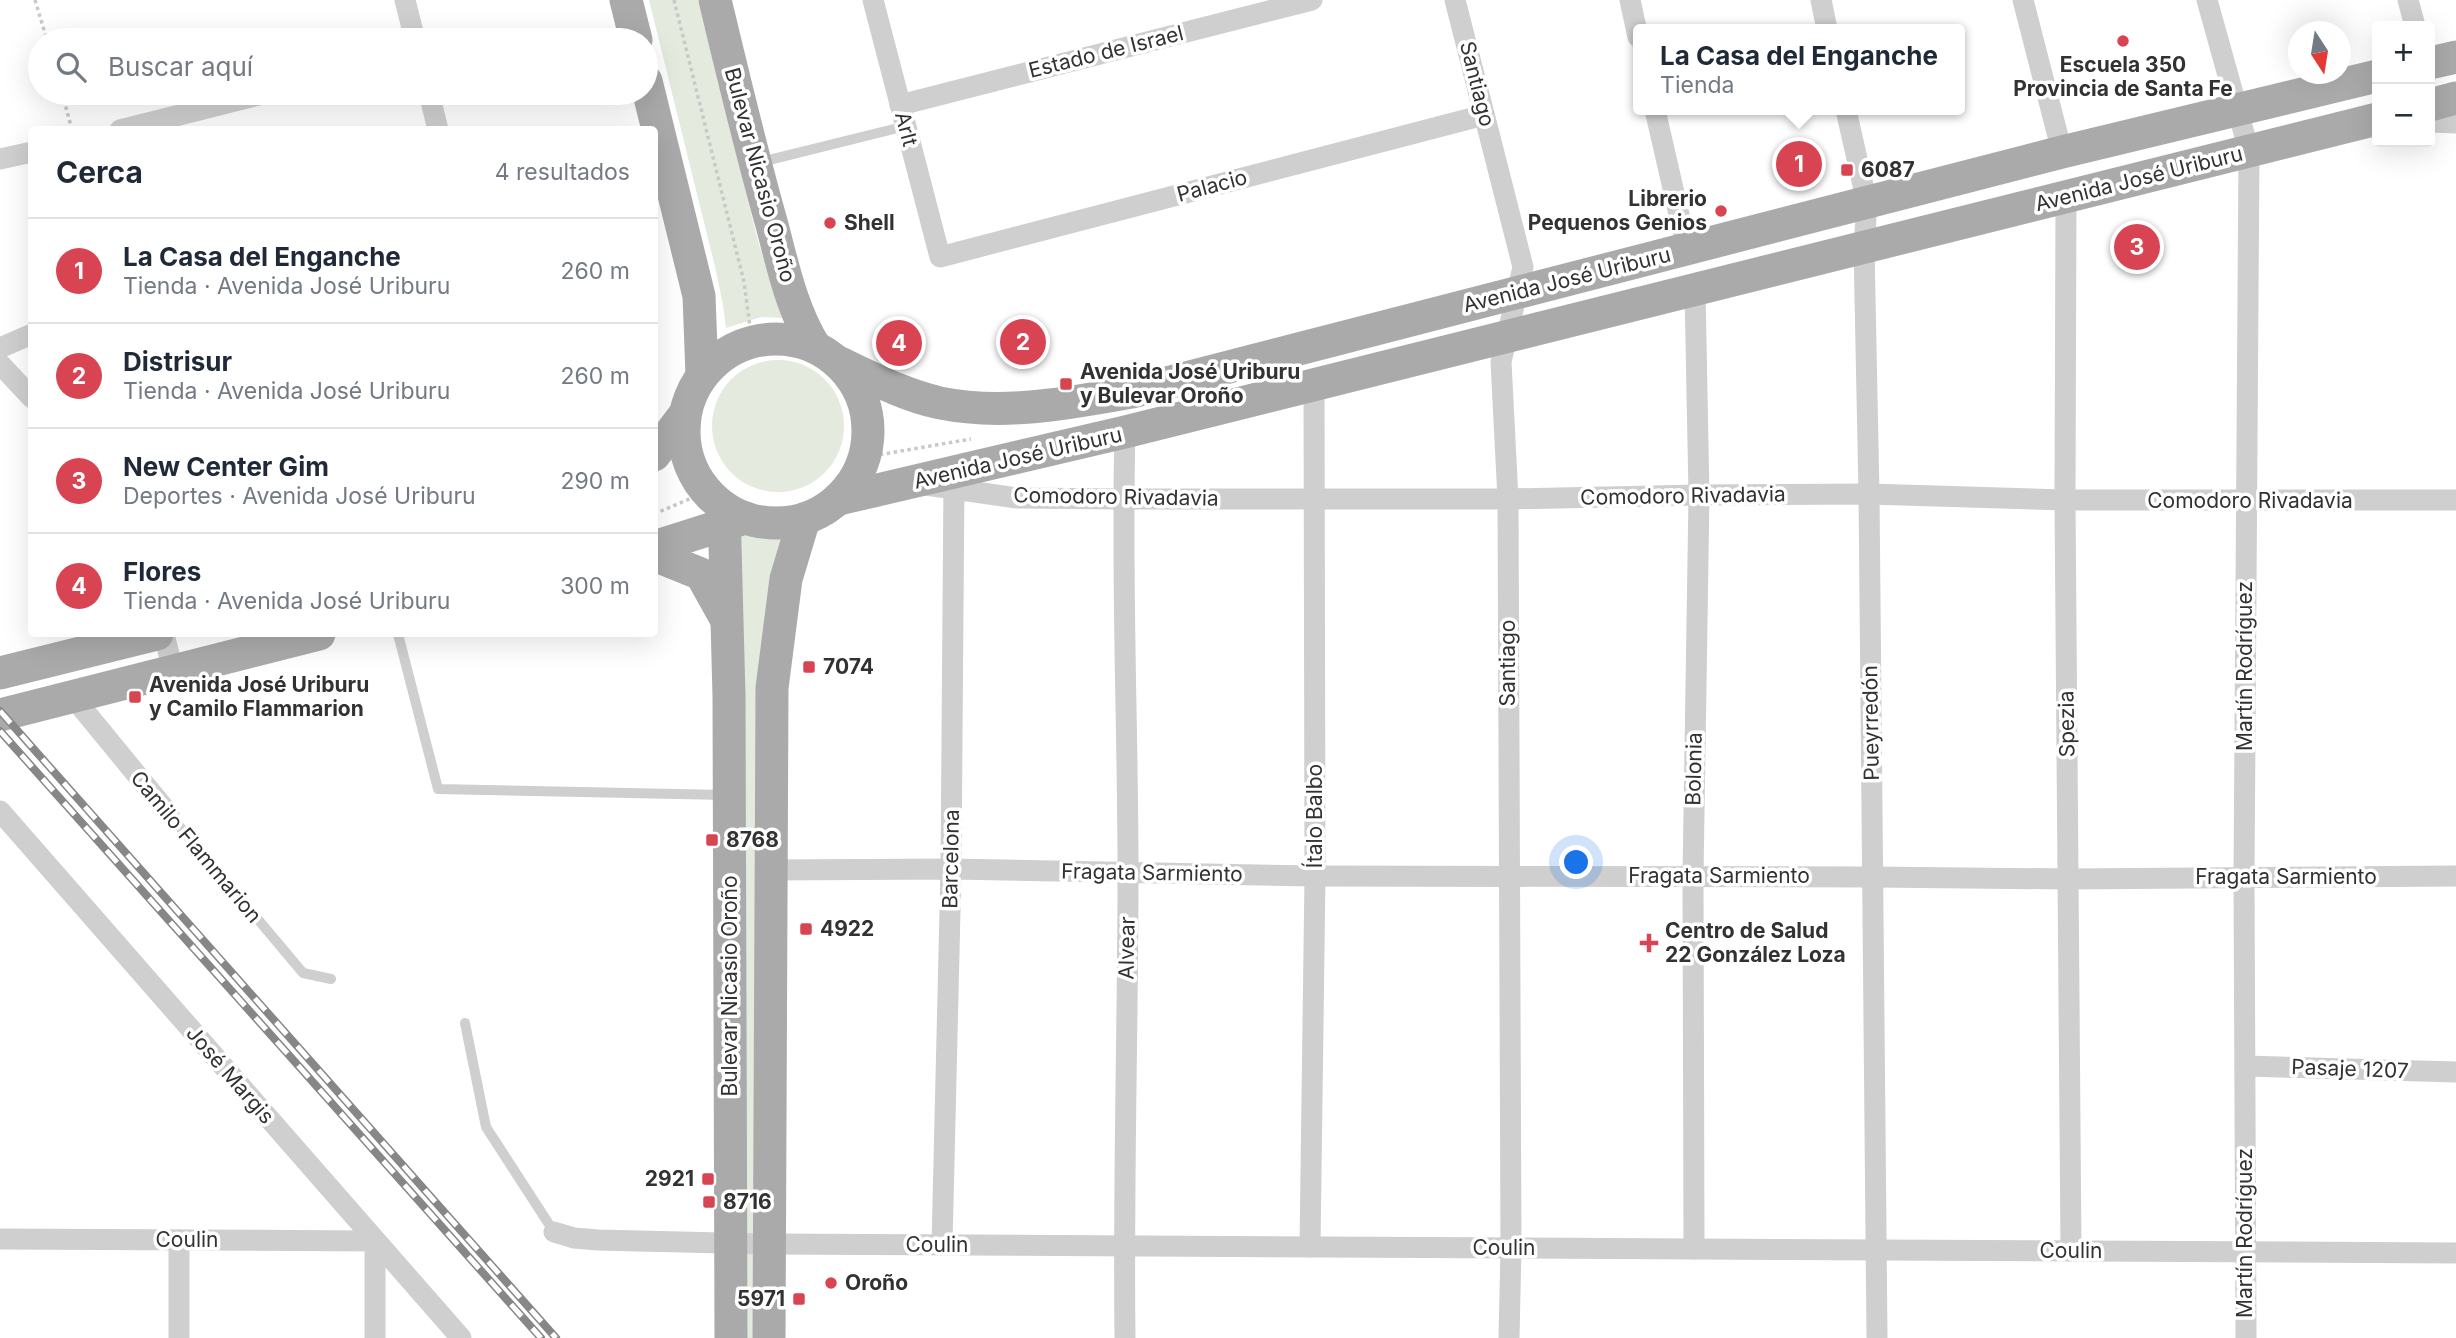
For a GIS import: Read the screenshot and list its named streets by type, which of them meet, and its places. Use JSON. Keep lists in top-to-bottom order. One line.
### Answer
{"streets":{"main road":["Bulevar Nicasio Oroño","Avenida José Uriburu"],"street":["Estado de Israel","Santiago","Arlt","Palacio","Comodoro Rivadavia","Martín Rodríguez","Pueyrredón","Spezia","Bolonia","Ítalo Balbo","Camilo Flammarion","Barcelona","Fragata Sarmiento","Alvear","Pasaje 1207","José Margis","Coulin"]},"crossings":[["Estado de Israel","Arlt"],["Santiago","Avenida José Uriburu"],["Santiago","Palacio"],["Santiago","Comodoro Rivadavia"],["Santiago","Fragata Sarmiento"],["Santiago","Coulin"],["Arlt","Palacio"],["Bulevar Nicasio Oroño","Avenida José Uriburu"],["Bulevar Nicasio Oroño","Fragata Sarmiento"],["Bulevar Nicasio Oroño","Coulin"],["Avenida José Uriburu","Comodoro Rivadavia"],["Avenida José Uriburu","Martín Rodríguez"],["Avenida José Uriburu","Pueyrredón"],["Avenida José Uriburu","Spezia"],["Avenida José Uriburu","Bolonia"],["Avenida José Uriburu","Ítalo Balbo"],["Avenida José Uriburu","Barcelona"],["Avenida José Uriburu","Alvear"],["Comodoro Rivadavia","Martín Rodríguez"],["Comodoro Rivadavia","Pueyrredón"],["Comodoro Rivadavia","Spezia"],["Comodoro Rivadavia","Bolonia"],["Comodoro Rivadavia","Ítalo Balbo"],["Comodoro Rivadavia","Barcelona"],["Comodoro Rivadavia","Alvear"],["Martín Rodríguez","Fragata Sarmiento"],["Martín Rodríguez","Pasaje 1207"],["Martín Rodríguez","Coulin"],["Pueyrredón","Fragata Sarmiento"],["Pueyrredón","Coulin"],["Spezia","Fragata Sarmiento"],["Spezia","Coulin"],["Bolonia","Fragata Sarmiento"],["Bolonia","Coulin"],["Ítalo Balbo","Fragata Sarmiento"],["Ítalo Balbo","Coulin"],["Barcelona","Fragata Sarmiento"],["Barcelona","Coulin"],["Fragata Sarmiento","Alvear"],["Alvear","Coulin"],["José Margis","Coulin"]],"places":{"other":["Escuela 350 Provincia de Santa Fe","Librerio Pequenos Genios","Shell","Oroño"],"transit":["6087","Avenida José Uriburu y Bulevar Oroño","7074","Avenida José Uriburu y Camilo Flammarion","8768","4922","2921","8716","5971"],"health":["Centro de Salud 22 González Loza"]},"north":"bottom","page":{"map_buttons":["+","−"],"popup":["La Casa del Enganche","Tienda"],"search":"Buscar aquí","heading":["Cerca","4 resultados"],"pins":["1","3","2","4"],"list":[{"mark":"1","name":"La Casa del Enganche","note":"Tienda · Avenida José Uriburu","value":"260 m"},{"mark":"2","name":"Distrisur","note":"Tienda · Avenida José Uriburu","value":"260 m"},{"mark":"3","name":"New Center Gim","note":"Deportes · Avenida José Uriburu","value":"290 m"},{"mark":"4","name":"Flores","note":"Tienda · Avenida José Uriburu","value":"300 m"}]}}
